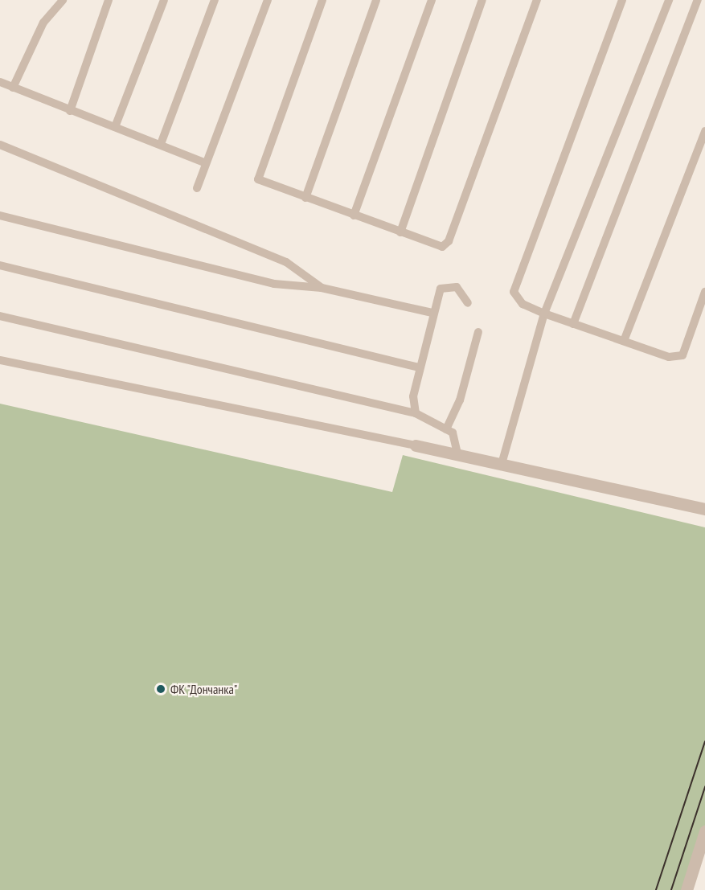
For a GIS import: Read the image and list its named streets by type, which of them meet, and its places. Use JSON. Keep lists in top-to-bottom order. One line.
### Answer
{"places":["ФК \"Дончанка\""]}
